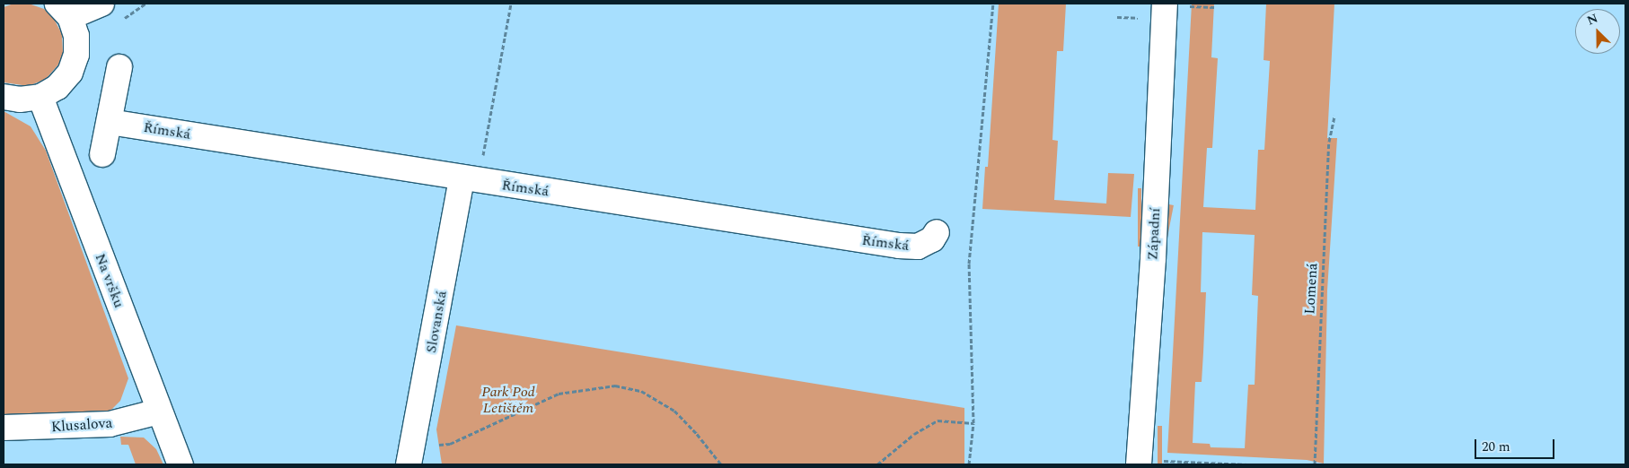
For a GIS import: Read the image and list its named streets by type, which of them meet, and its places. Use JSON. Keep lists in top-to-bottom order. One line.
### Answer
{"streets":{"street":["Římská","Západní","Na vršku","Slovanská","Klusalova"],"path":["Lomená"]},"crossings":[["Římská","Slovanská"],["Na vršku","Klusalova"]],"parks":["Park Pod Letištěm"],"scale_bar":"20 m","north":"top left"}
